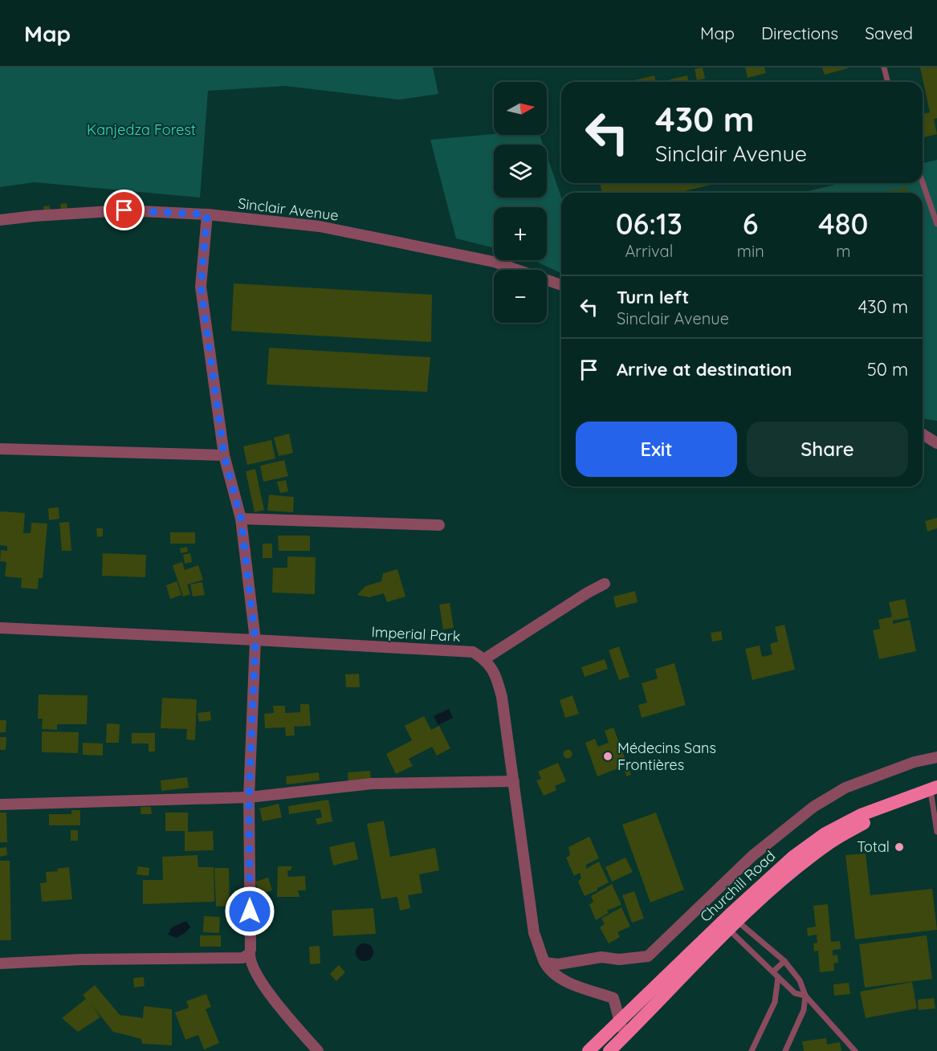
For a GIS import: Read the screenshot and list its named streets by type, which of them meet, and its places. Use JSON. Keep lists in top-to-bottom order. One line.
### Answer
{"streets":{"highway":["Churchill Road"],"street":["Sinclair Avenue","Imperial Park"]},"parks":["Kanjedza Forest"],"places":["Médecins Sans Frontières","Total"],"north":"right","page":{"header":"Map","nav":["Map","Directions","Saved"],"map_buttons":["+","−"],"turn":["430 m","Sinclair Avenue"],"eta":["06:13","Arrival","6","min","480","m"],"list":[{"name":"Turn left","note":"Sinclair Avenue","value":"430 m"},{"name":"Arrive at destination","value":"50 m"}],"buttons":["Exit","Share"]}}
